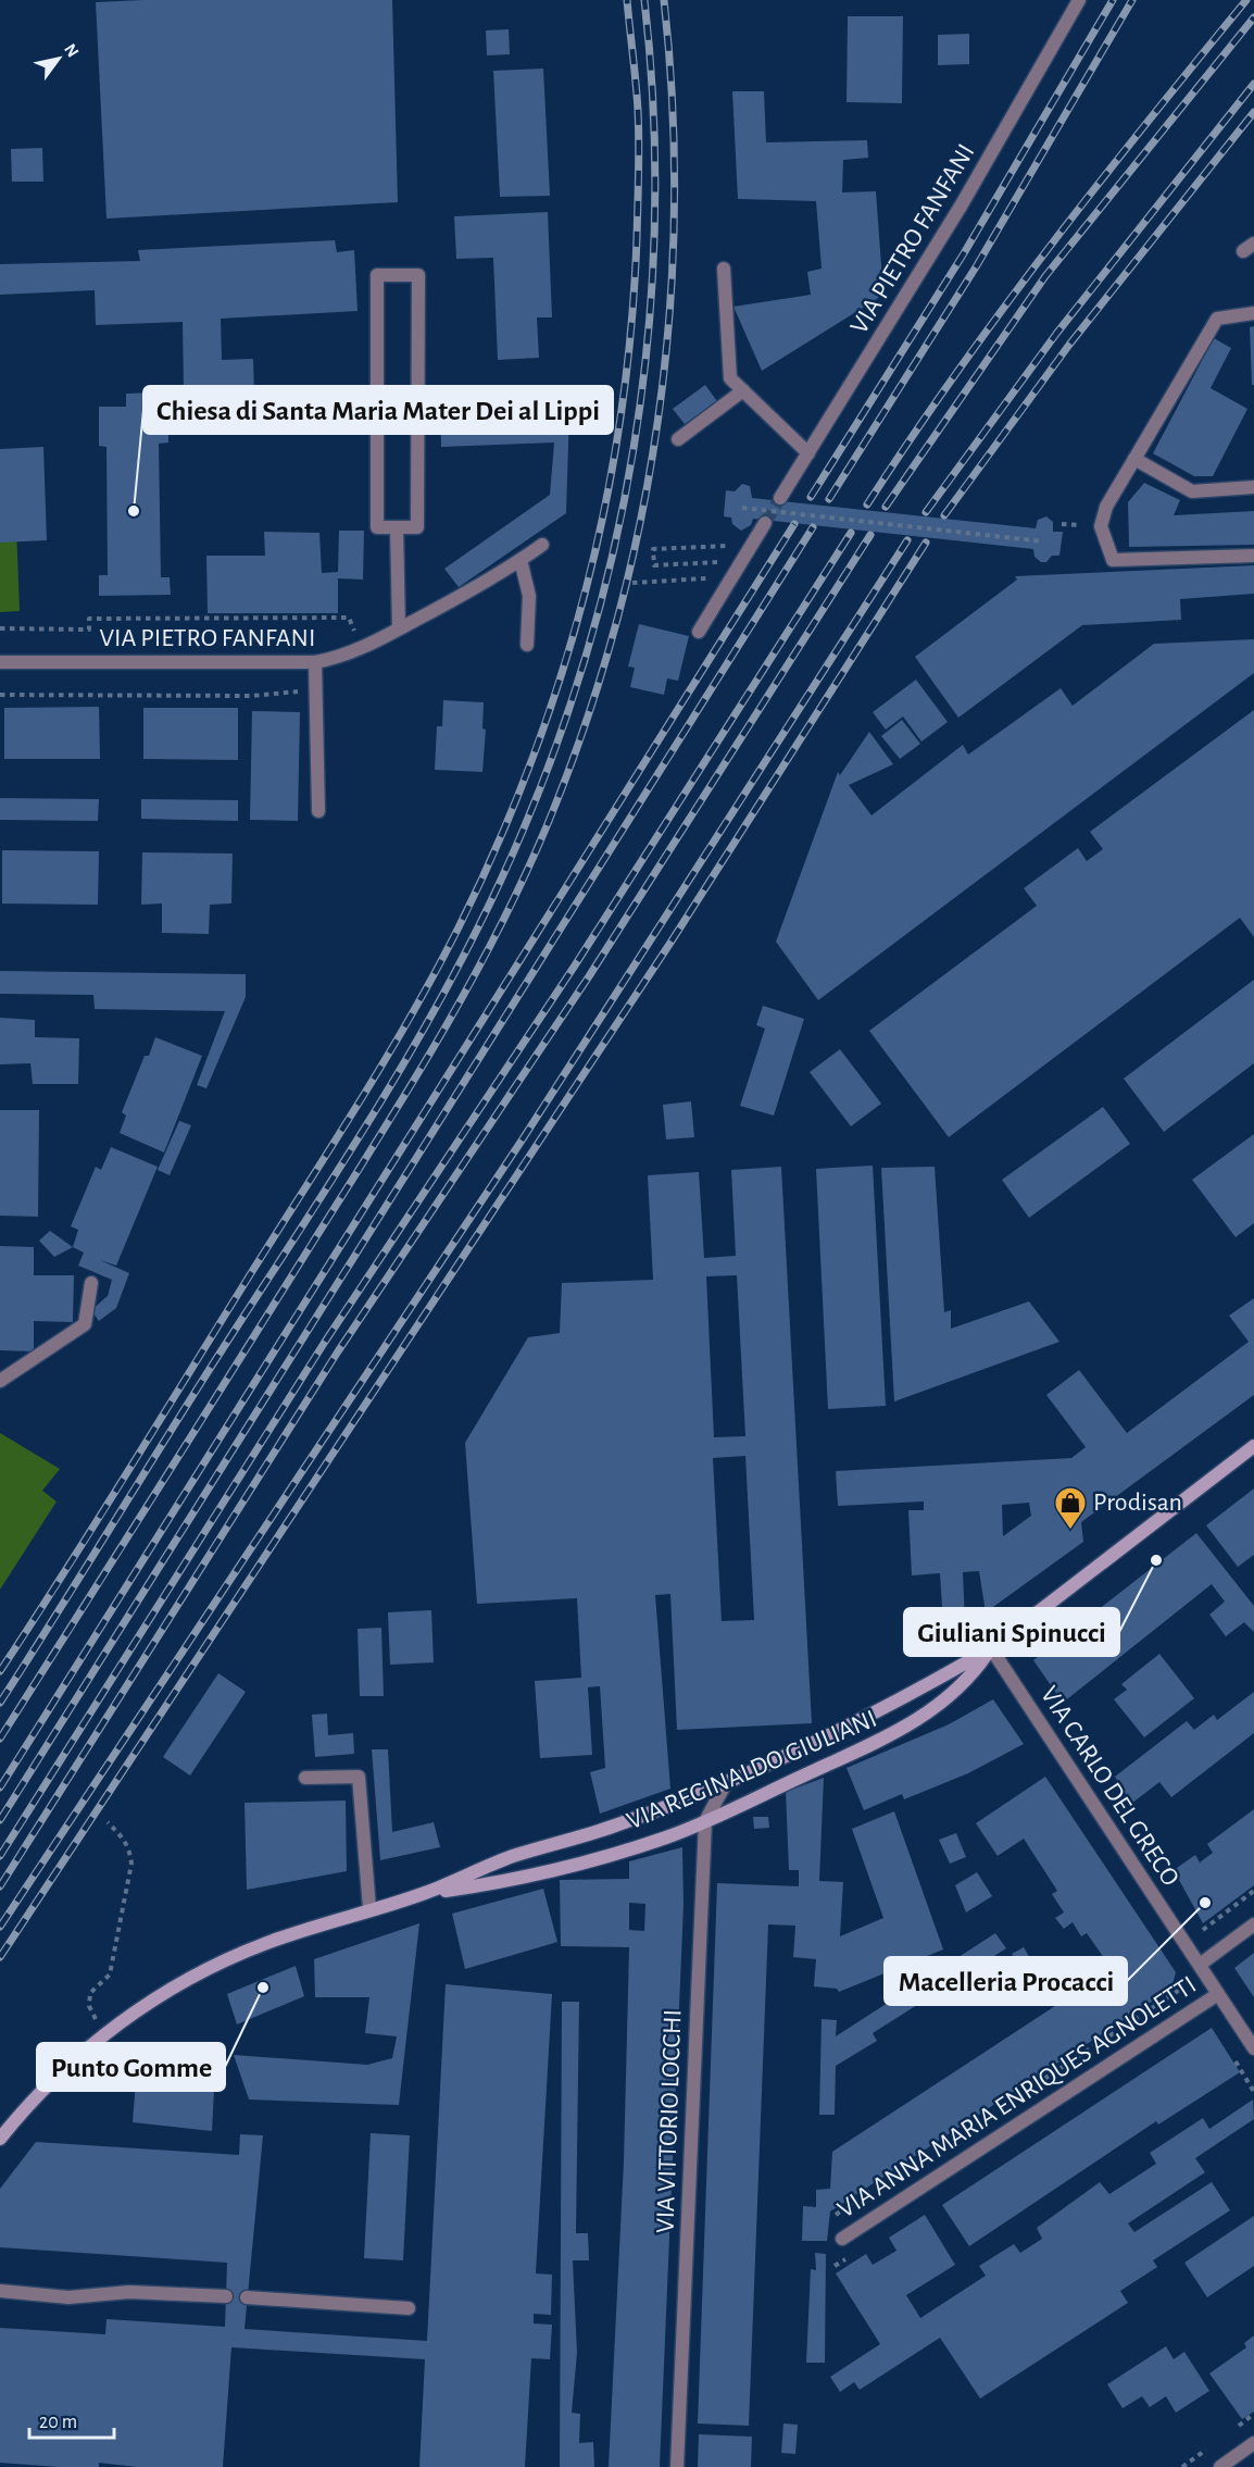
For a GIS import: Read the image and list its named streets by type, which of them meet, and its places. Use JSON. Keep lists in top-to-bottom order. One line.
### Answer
{"streets":{"main road":["VIA REGINALDO GIULIANI"],"street":["VIA PIETRO FANFANI","VIA CARLO DEL GRECO","VIA ANNA MARIA ENRIQUES AGNOLETTI","VIA VITTORIO LOCCHI"]},"crossings":[["VIA REGINALDO GIULIANI","VIA CARLO DEL GRECO"],["VIA REGINALDO GIULIANI","VIA VITTORIO LOCCHI"],["VIA CARLO DEL GRECO","VIA ANNA MARIA ENRIQUES AGNOLETTI"]],"places":{"other":["Chiesa di Santa Maria Mater Dei al Lippi","Giuliani Spinucci","Macelleria Procacci","Punto Gomme"],"shop":["Prodisan"]},"scale_bar":"20 m","north":"top right"}
